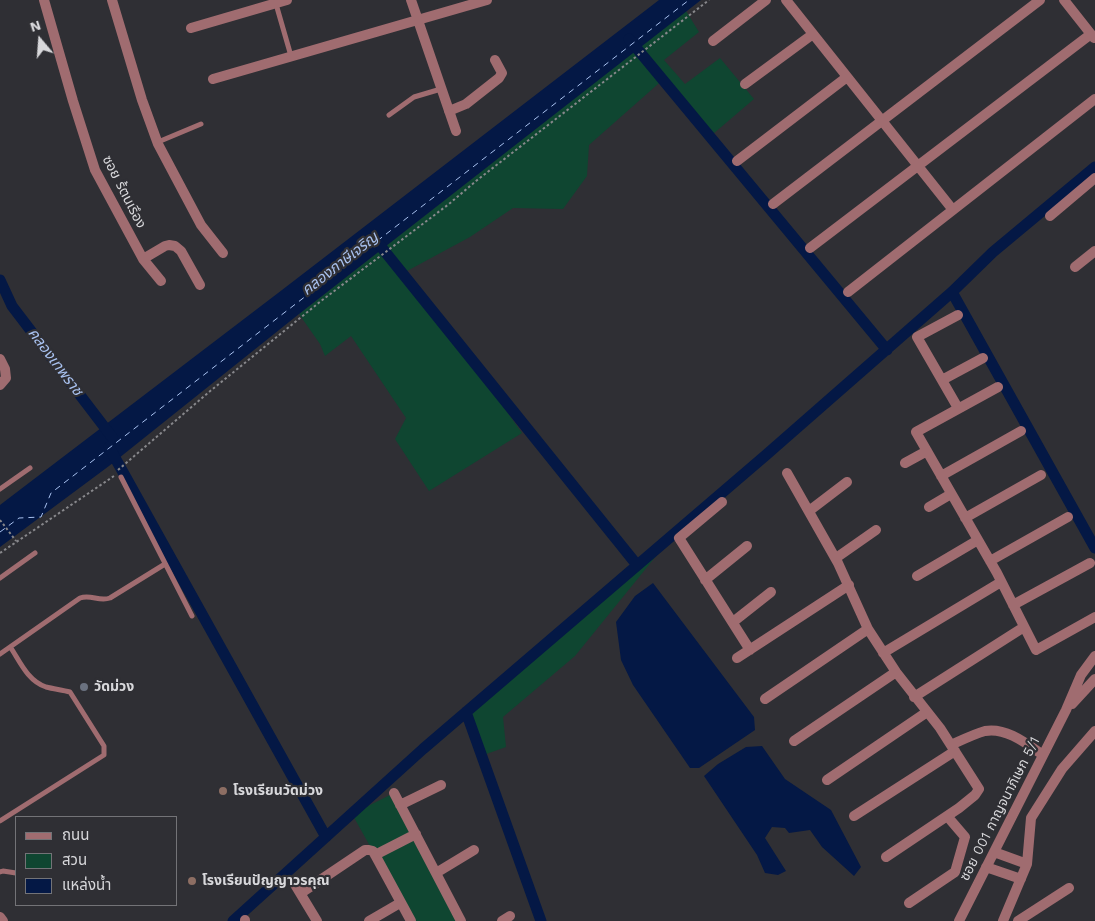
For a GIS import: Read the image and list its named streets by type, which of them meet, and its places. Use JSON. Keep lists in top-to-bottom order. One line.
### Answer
{"streets":{"street":["ซอย ร้ตนเรึอง","ซอย 001 กาญจนาภิเษก 5/1"]},"water":["คลองภาษีเจริญ","คลองเทพราช"],"places":["วัดม่วง","โรงเรียนวัดม่วง","โรงเรียนปัญญาวรคุณ"],"legend":["ถนน","สวน","แหล่งน้ำ"],"north":"top"}
